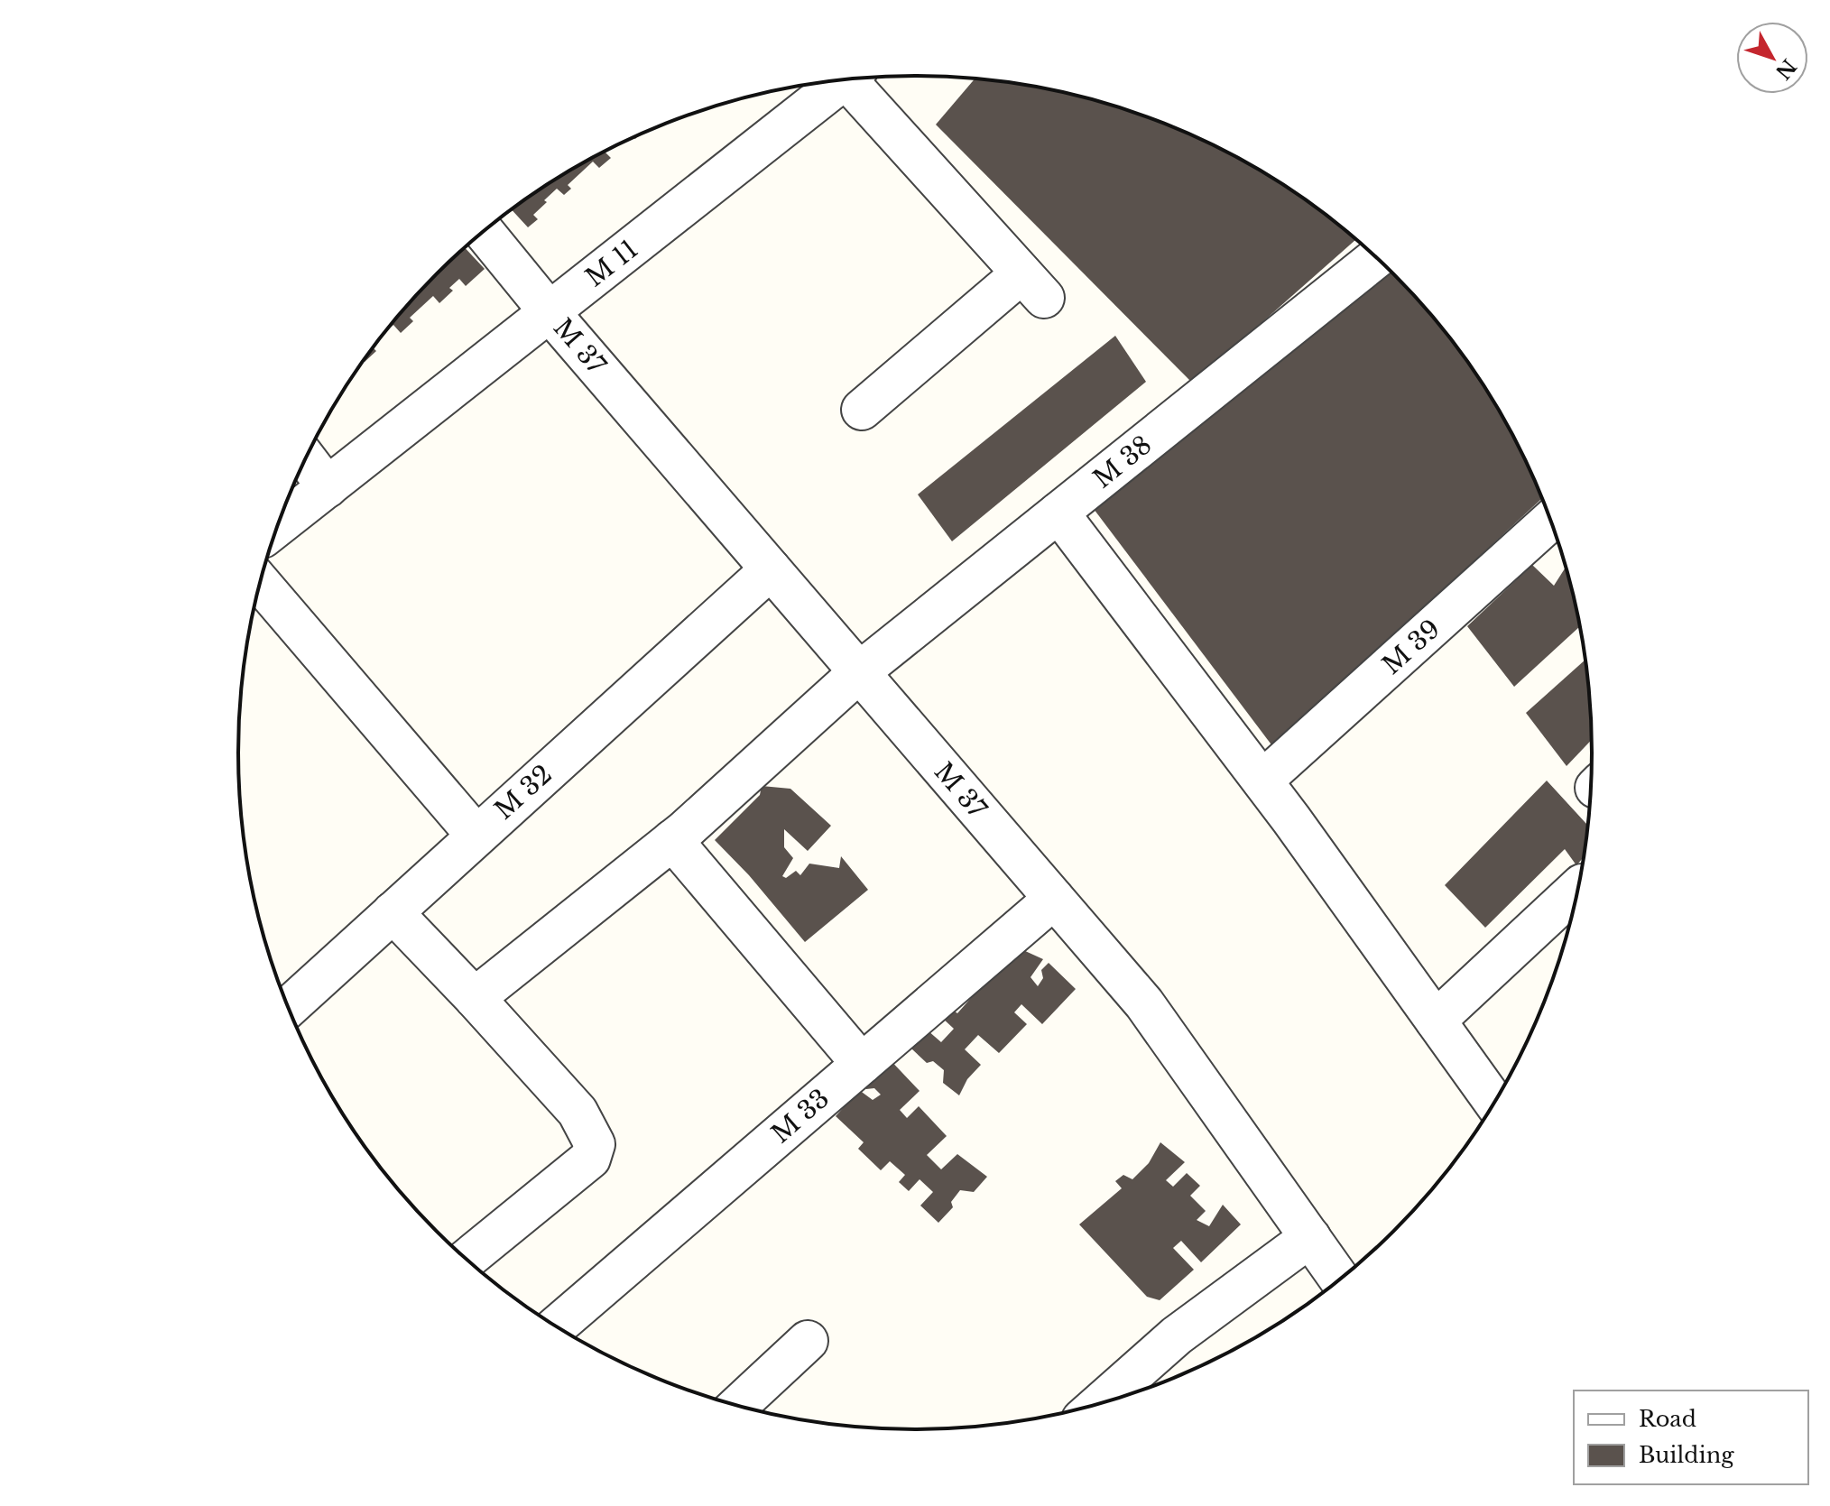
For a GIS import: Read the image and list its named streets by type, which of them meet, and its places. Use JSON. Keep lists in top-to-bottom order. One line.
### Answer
{"streets":{"street":["M 11","M 37","M 38","M 39","M 32","M 33"]},"crossings":[["M 11","M 37"],["M 37","M 38"],["M 37","M 32"],["M 37","M 33"]],"legend":["Road","Building"],"north":"bottom right"}
